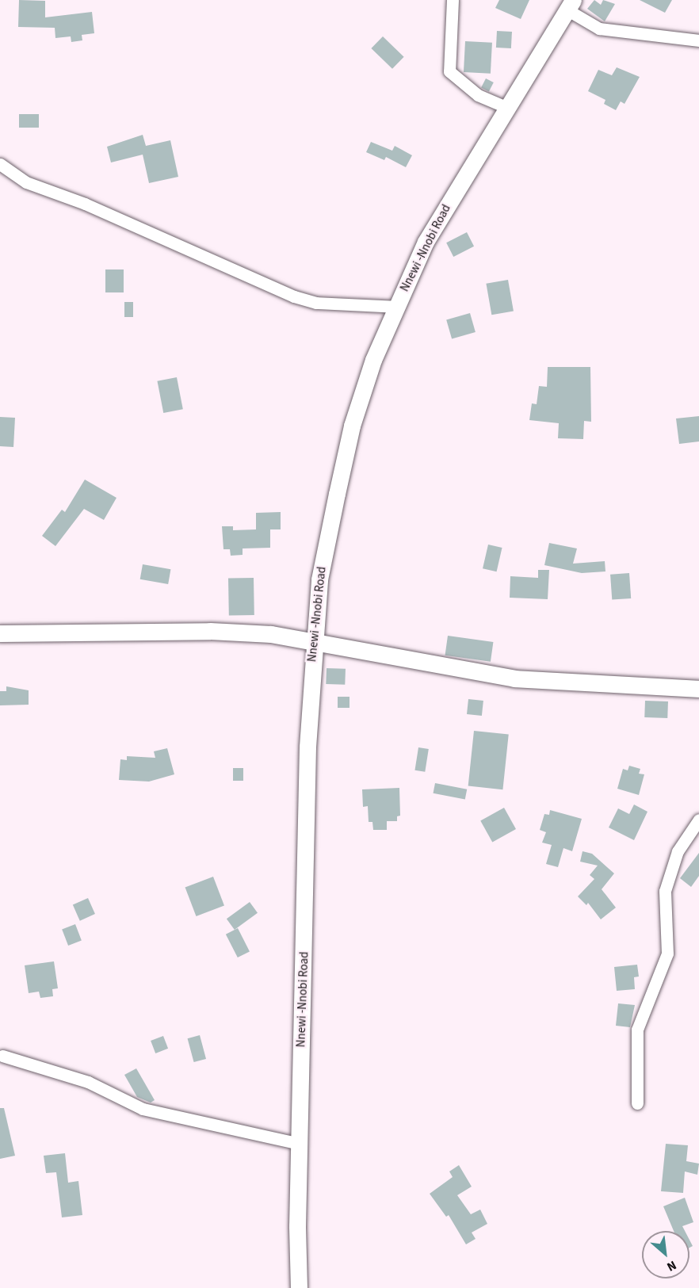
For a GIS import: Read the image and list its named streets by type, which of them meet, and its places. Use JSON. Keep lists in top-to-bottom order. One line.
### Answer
{"streets":{"main road":["Nnewi -Nnobi Road"]},"north":"bottom right"}
